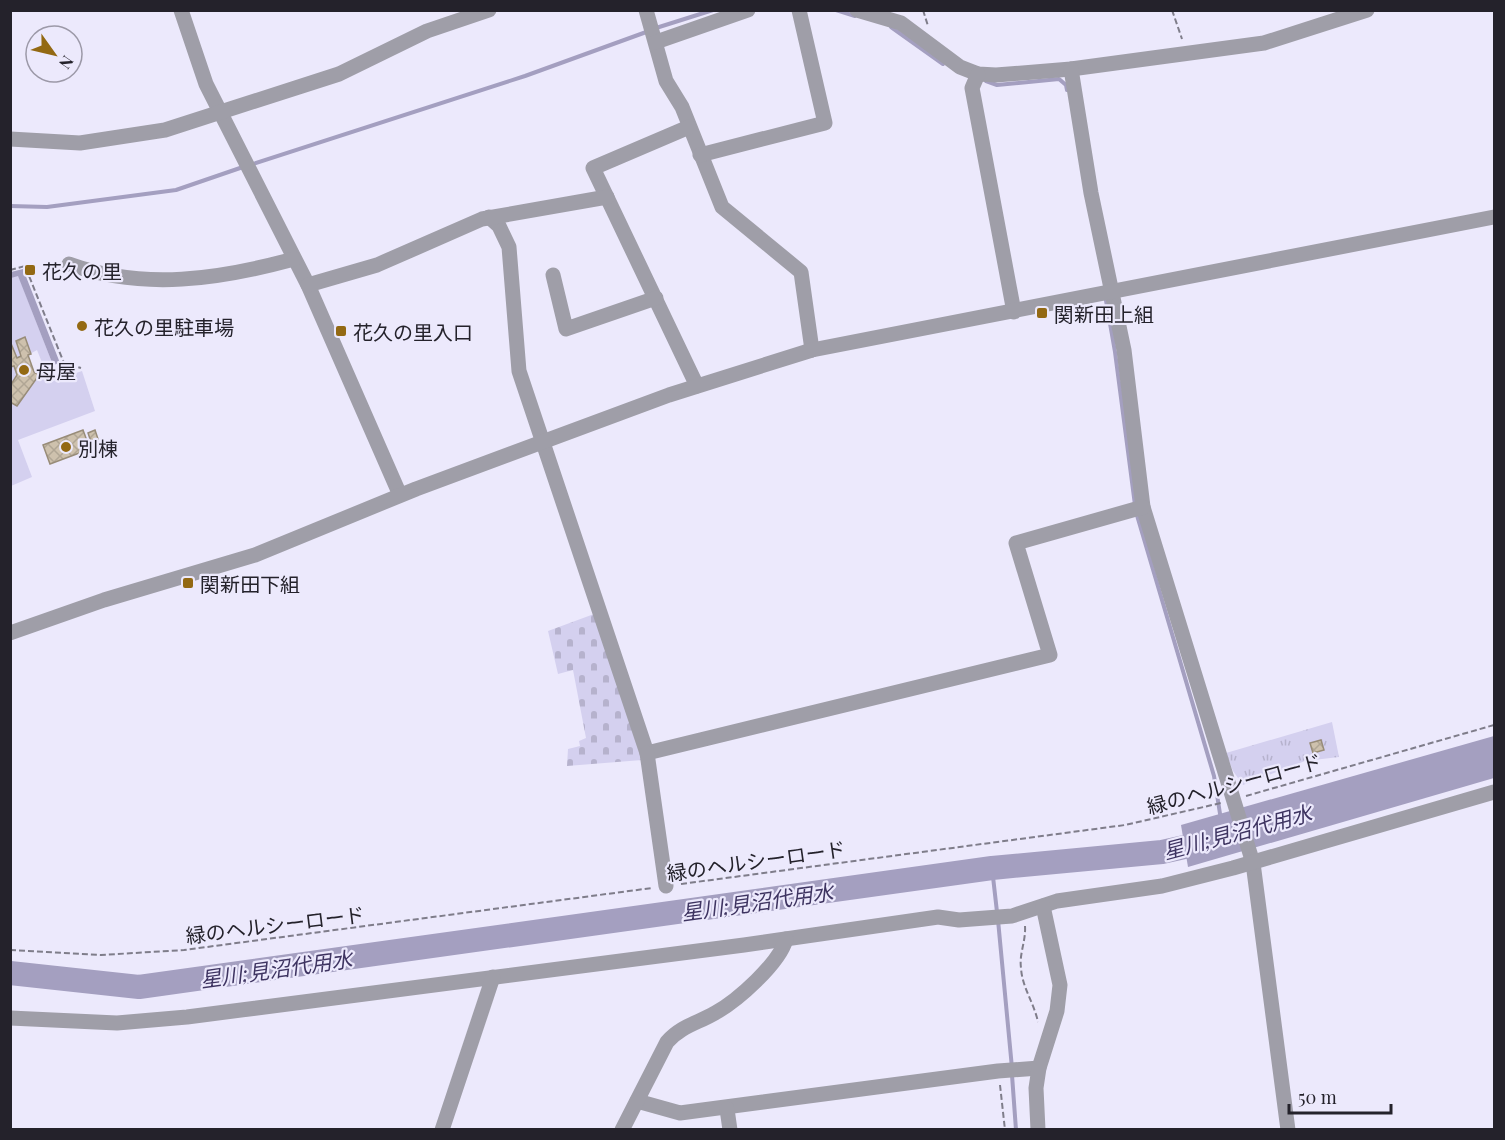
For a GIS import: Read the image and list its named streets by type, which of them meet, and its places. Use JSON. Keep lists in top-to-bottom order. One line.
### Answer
{"streets":{"path":["緑のヘルシーロード"]},"water":["星川;見沼代用水"],"places":{"transit":["花久の里","関新田上組","花久の里入口","関新田下組"],"other":["花久の里駐車場","母屋","別棟"]},"scale_bar":"50 m","north":"bottom right"}
